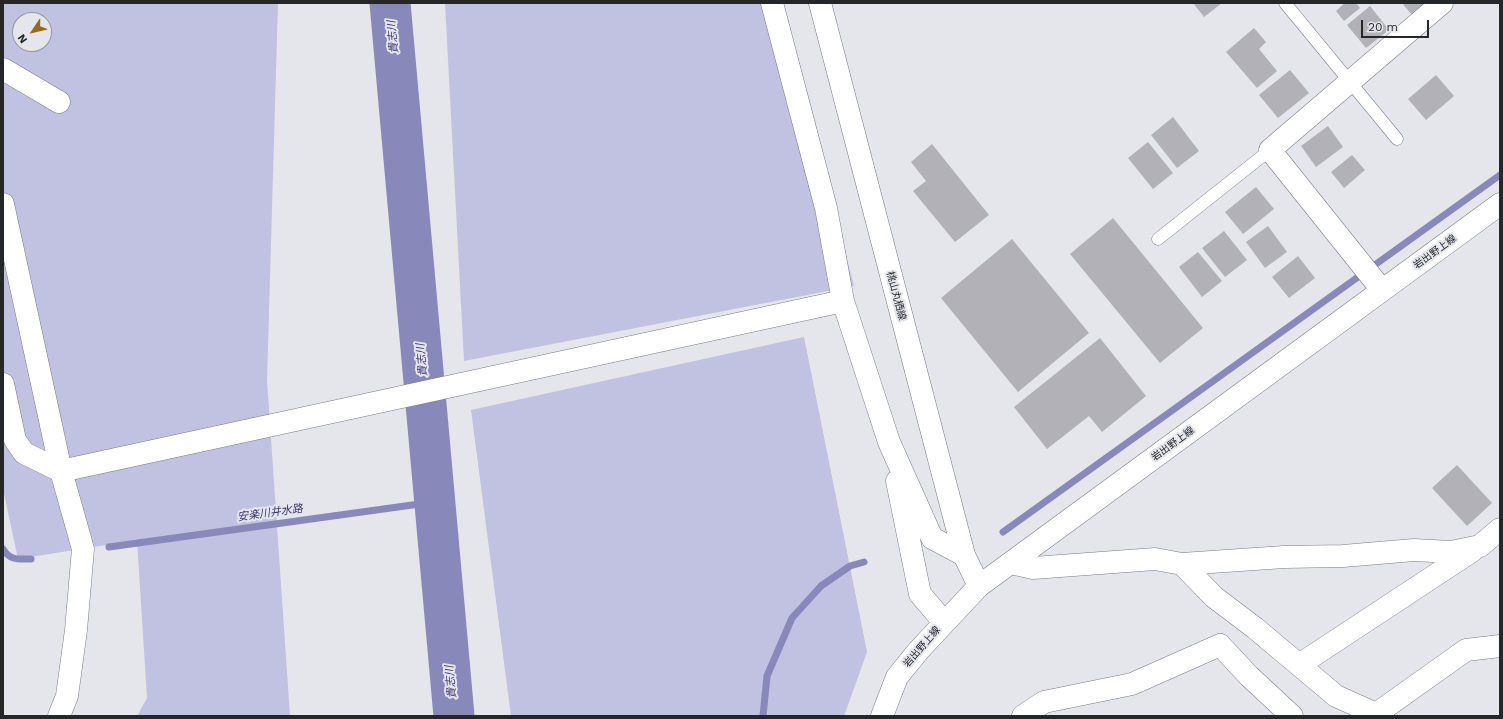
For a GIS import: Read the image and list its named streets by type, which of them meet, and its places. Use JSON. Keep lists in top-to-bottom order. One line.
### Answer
{"streets":{"street":["岩出野上線","桃山丸栖線"]},"crossings":[["岩出野上線","桃山丸栖線"]],"water":["貴志川","安楽川井水路"],"scale_bar":"20 m","north":"bottom left"}
